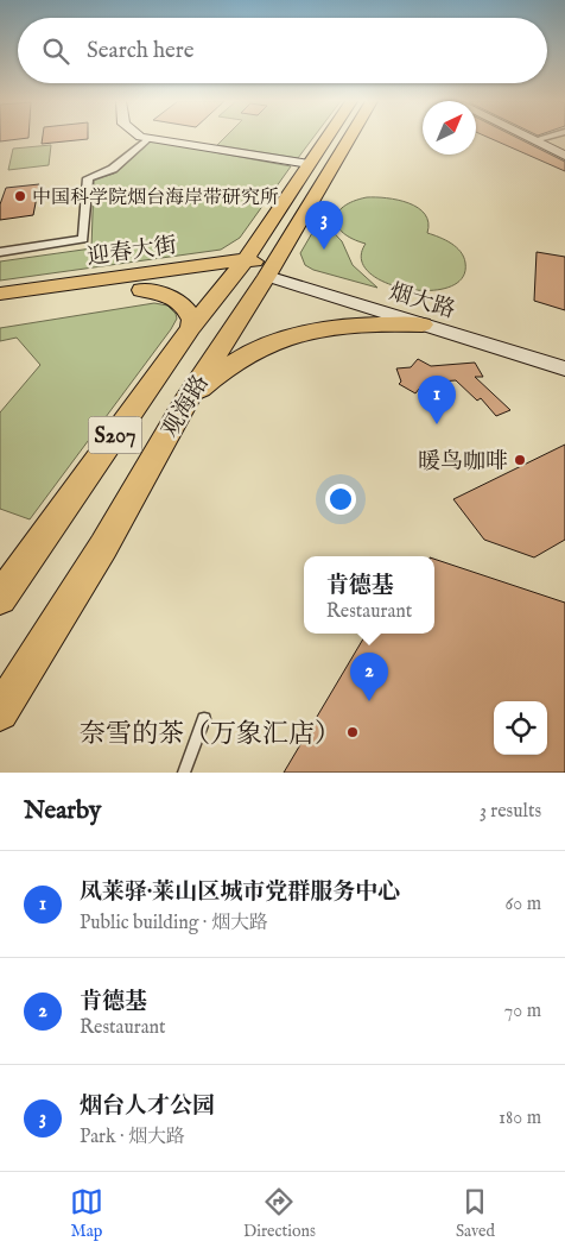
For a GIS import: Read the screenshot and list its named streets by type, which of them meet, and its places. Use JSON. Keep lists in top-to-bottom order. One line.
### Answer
{"streets":{"main road":["迎春大街","观海路","S207"],"street":["烟大路"]},"crossings":[["迎春大街","烟大路"],["迎春大街","观海路"],["烟大路","观海路"]],"places":["中国科学院烟台海岸带研究所","暖鸟咖啡","奈雪的茶（万象汇店）"],"north":"top right","page":{"search":"Search here","pins":["3","1","2"],"popup":["肯德基","Restaurant"],"heading":["Nearby","3 results"],"list":[{"mark":"1","name":"凤莱驿·莱山区城市党群服务中心","note":"Public building · 烟大路","value":"60 m"},{"mark":"2","name":"肯德基","note":"Restaurant","value":"70 m"},{"mark":"3","name":"烟台人才公园","note":"Park · 烟大路","value":"180 m"}],"nav":["Map","Directions","Saved"]}}
